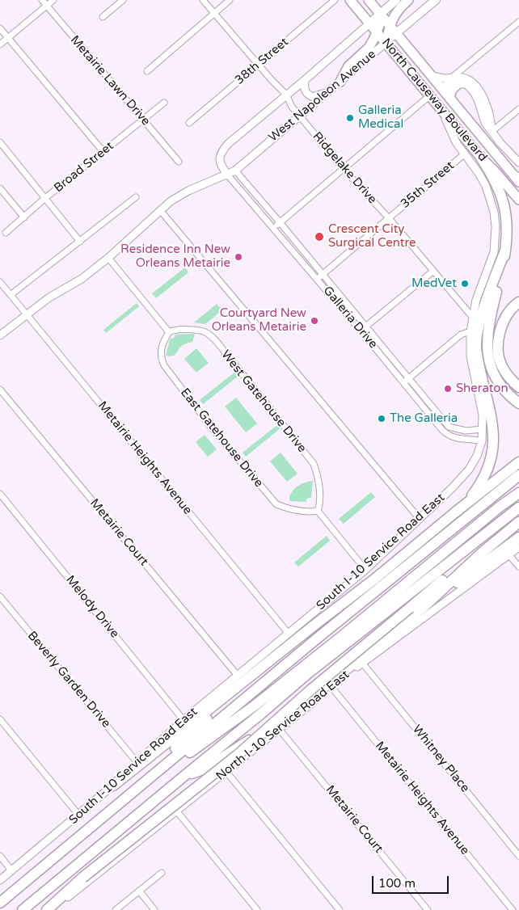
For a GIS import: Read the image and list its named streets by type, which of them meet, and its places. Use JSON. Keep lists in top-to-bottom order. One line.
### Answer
{"streets":{"highway":["North Causeway Boulevard"],"main road":["West Napoleon Avenue"],"street":["38th Street","Metairie Lawn Drive","Broad Street","Ridgelake Drive","35th Street","Galleria Drive","West Gatehouse Drive","East Gatehouse Drive","Metairie Heights Avenue","Metairie Court","South I-10 Service Road East","Melody Drive","Beverly Garden Drive","North I-10 Service Road East","Whitney Place"]},"crossings":[["38th Street","Ridgelake Drive"],["Metairie Lawn Drive","Broad Street"],["West Napoleon Avenue","North Causeway Boulevard"],["West Napoleon Avenue","Ridgelake Drive"],["West Napoleon Avenue","Galleria Drive"],["West Napoleon Avenue","Metairie Heights Avenue"],["North Causeway Boulevard","South I-10 Service Road East"],["Ridgelake Drive","35th Street"],["Ridgelake Drive","South I-10 Service Road East"],["35th Street","Galleria Drive"],["35th Street","South I-10 Service Road East"],["Galleria Drive","South I-10 Service Road East"],["West Gatehouse Drive","East Gatehouse Drive"],["Metairie Heights Avenue","South I-10 Service Road East"],["Metairie Heights Avenue","North I-10 Service Road East"],["Metairie Court","South I-10 Service Road East"],["Metairie Court","North I-10 Service Road East"],["South I-10 Service Road East","Melody Drive"],["South I-10 Service Road East","Beverly Garden Drive"],["North I-10 Service Road East","Whitney Place"]],"places":["Galleria Medical","Crescent City Surgical Centre","Residence Inn New Orleans Metairie","MedVet","Courtyard New Orleans Metairie","Sheraton","The Galleria"],"scale_bar":"100 m"}
